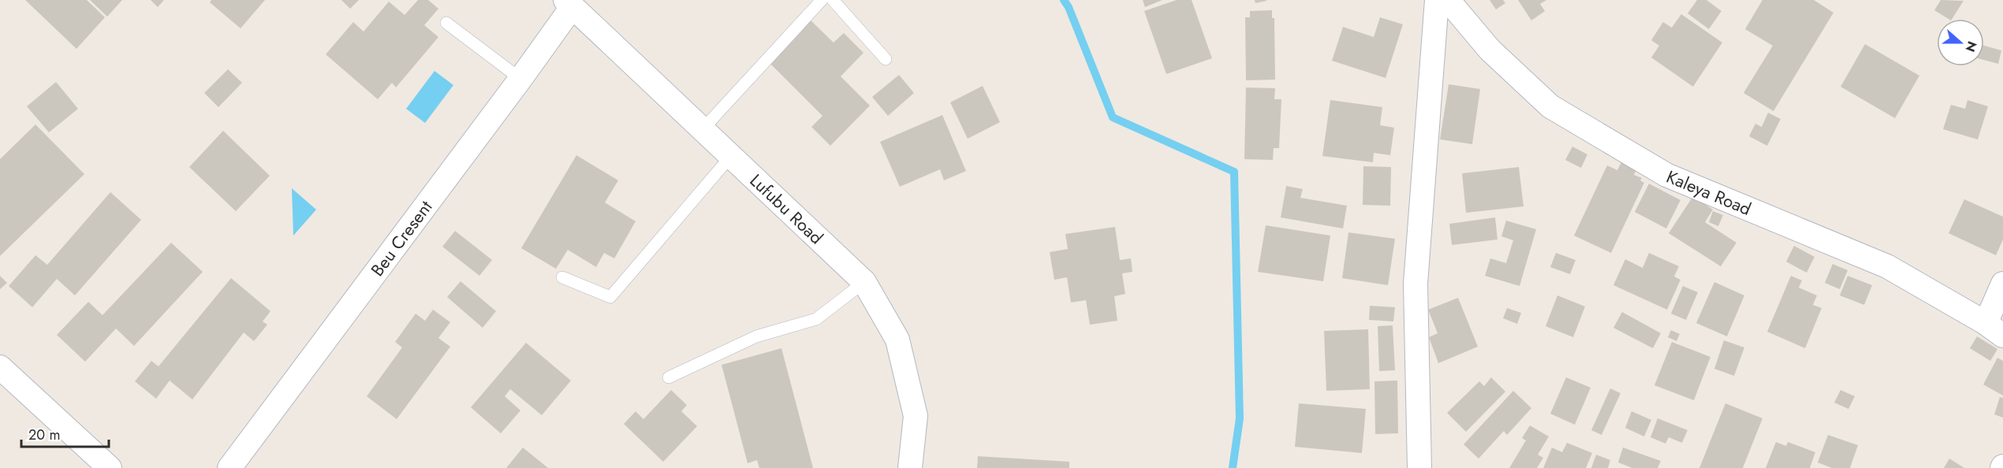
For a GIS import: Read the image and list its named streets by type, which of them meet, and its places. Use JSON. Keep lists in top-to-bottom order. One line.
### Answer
{"streets":{"street":["Kaleya Road","Lufubu Road","Beu Cresent"]},"crossings":[["Lufubu Road","Beu Cresent"]],"scale_bar":"20 m","north":"right"}
